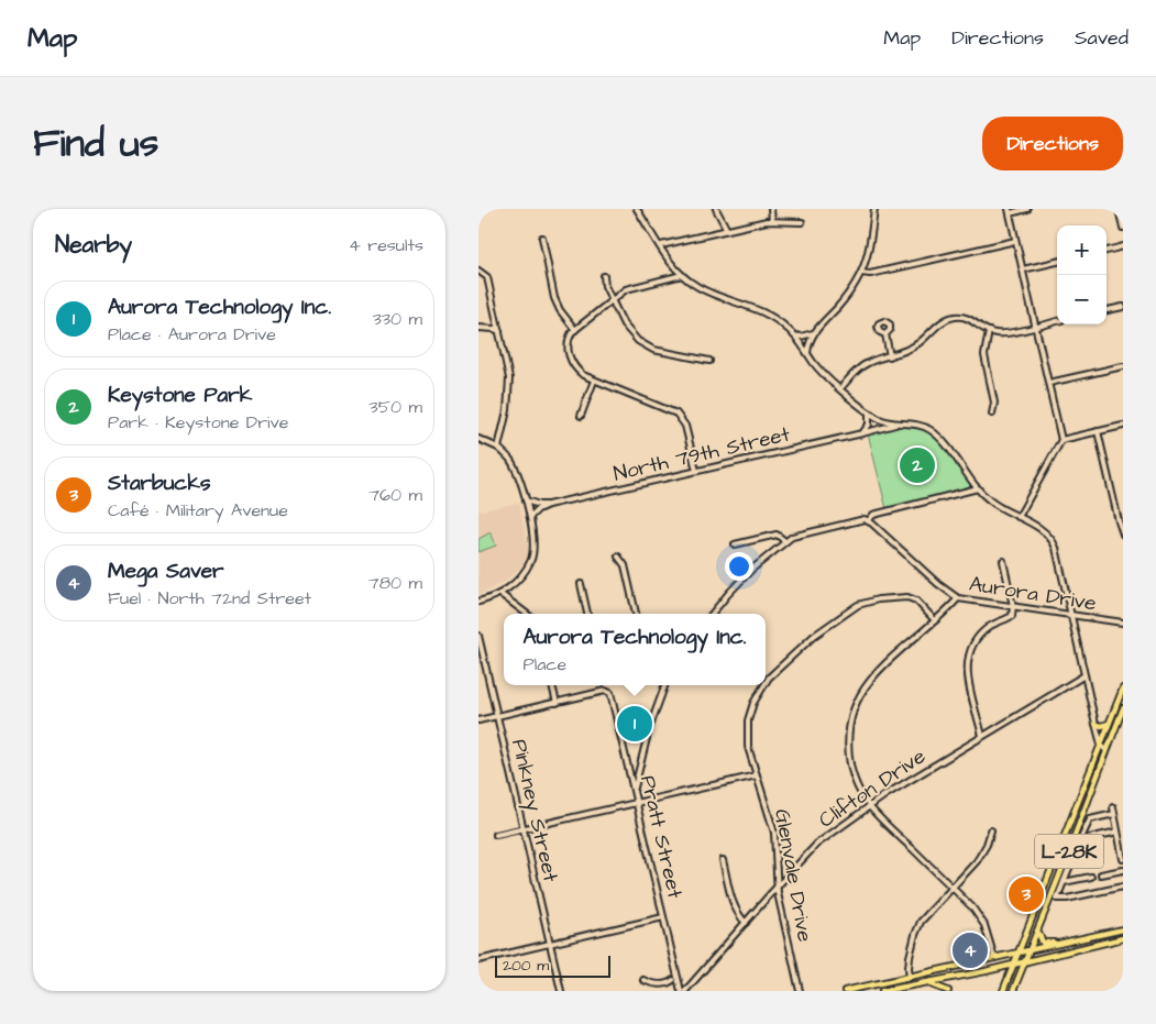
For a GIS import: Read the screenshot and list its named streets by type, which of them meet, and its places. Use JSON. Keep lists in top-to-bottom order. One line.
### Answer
{"streets":{"main road":["L-28K"],"street":["North 79th Street","Aurora Drive","Clifton Drive","Pinkney Street","Pratt Street","Glenvale Drive"]},"crossings":[["Clifton Drive","Glenvale Drive"]],"scale_bar":"200 m","page":{"header":"Map","nav":["Map","Directions","Saved"],"title":"Find us","buttons":"Directions","heading":["Nearby","4 results"],"map_buttons":["+","−"],"list":[{"mark":"1","name":"Aurora Technology Inc.","note":"Place · Aurora Drive","value":"330 m"},{"mark":"2","name":"Keystone Park","note":"Park · Keystone Drive","value":"350 m"},{"mark":"3","name":"Starbucks","note":"Café · Military Avenue","value":"760 m"},{"mark":"4","name":"Mega Saver","note":"Fuel · North 72nd Street","value":"780 m"}],"pins":["2","1","3","4"],"popup":["Aurora Technology Inc.","Place"],"scale":"200 m"}}
